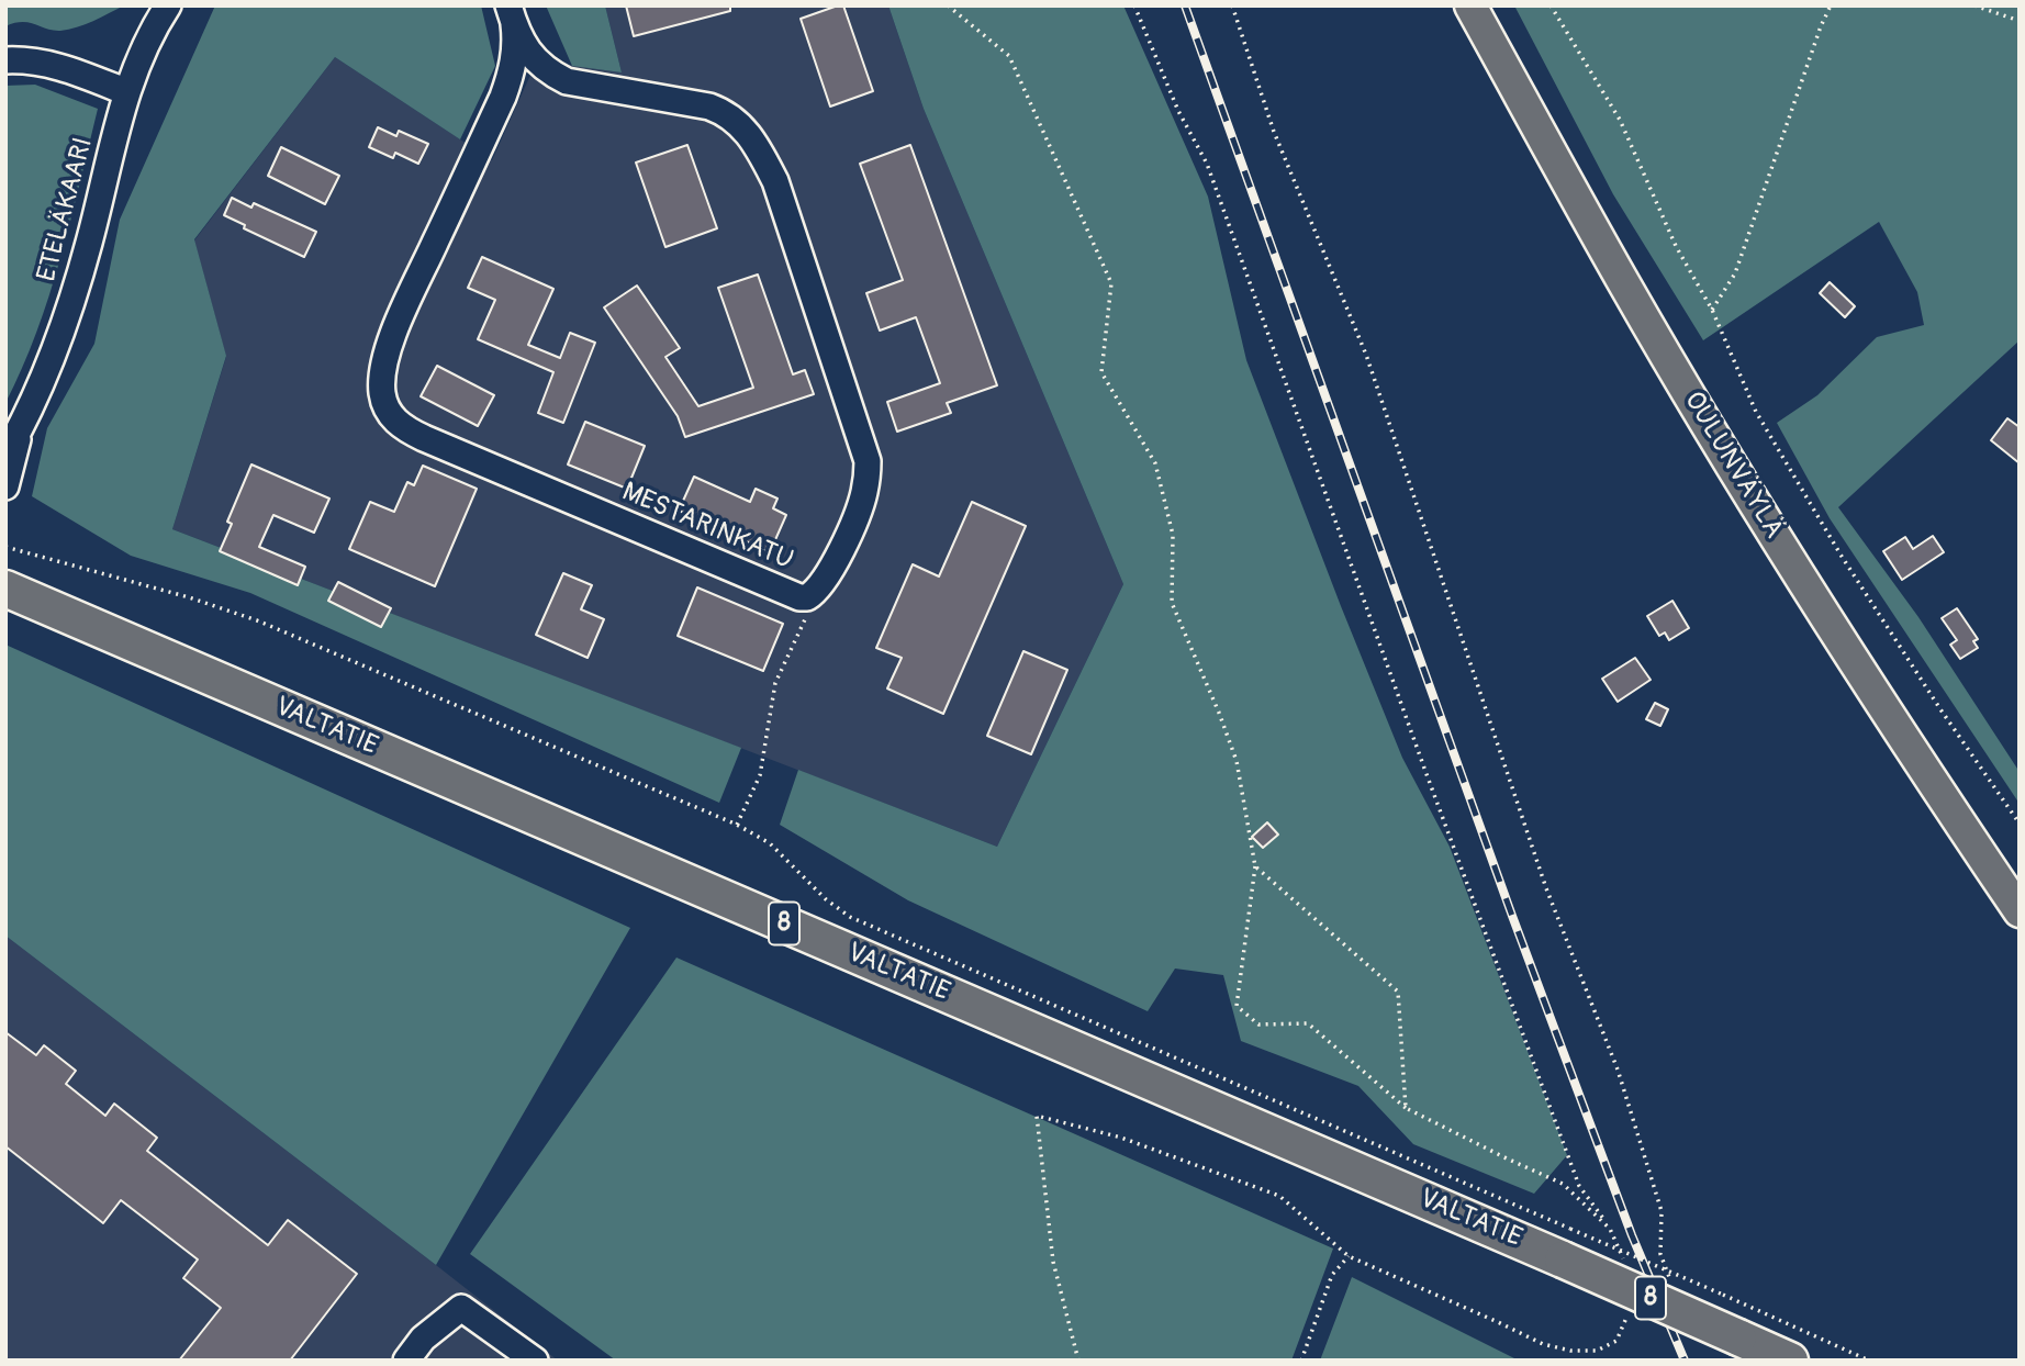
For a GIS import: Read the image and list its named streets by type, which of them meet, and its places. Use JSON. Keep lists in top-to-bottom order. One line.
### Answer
{"streets":{"highway":["VALTATIE","8"],"main road":["OULUNVÄYLÄ"],"street":["ETELÄKAARI","MESTARINKATU"]}}
